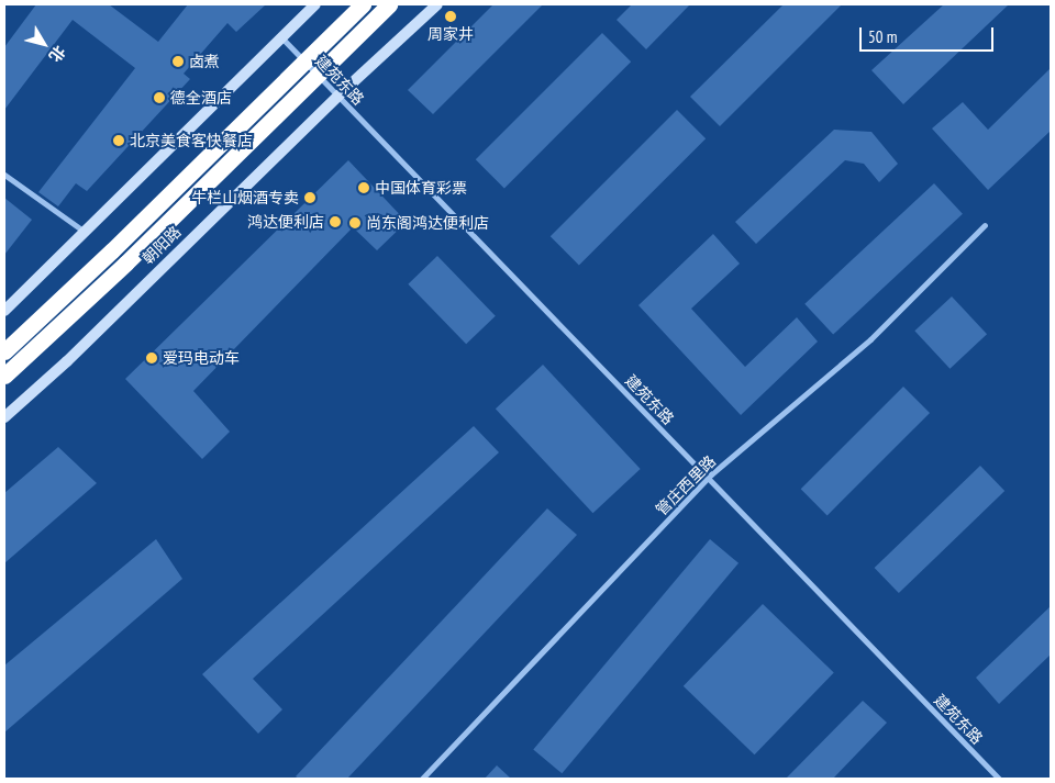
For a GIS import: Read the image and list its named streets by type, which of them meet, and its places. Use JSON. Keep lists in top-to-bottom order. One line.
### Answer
{"streets":{"highway":["朝阳路"],"street":["建苑东路","管庄西里路"]},"crossings":[["建苑东路","朝阳路"],["建苑东路","管庄西里路"]],"places":["周家井","卤煮","德全酒店","北京美食客快餐店","中国体育彩票","牛栏山烟酒专卖","鸿达便利店","尚东阁鸿达便利店","爱玛电动车"],"scale_bar":"50 m","north":"bottom right"}
